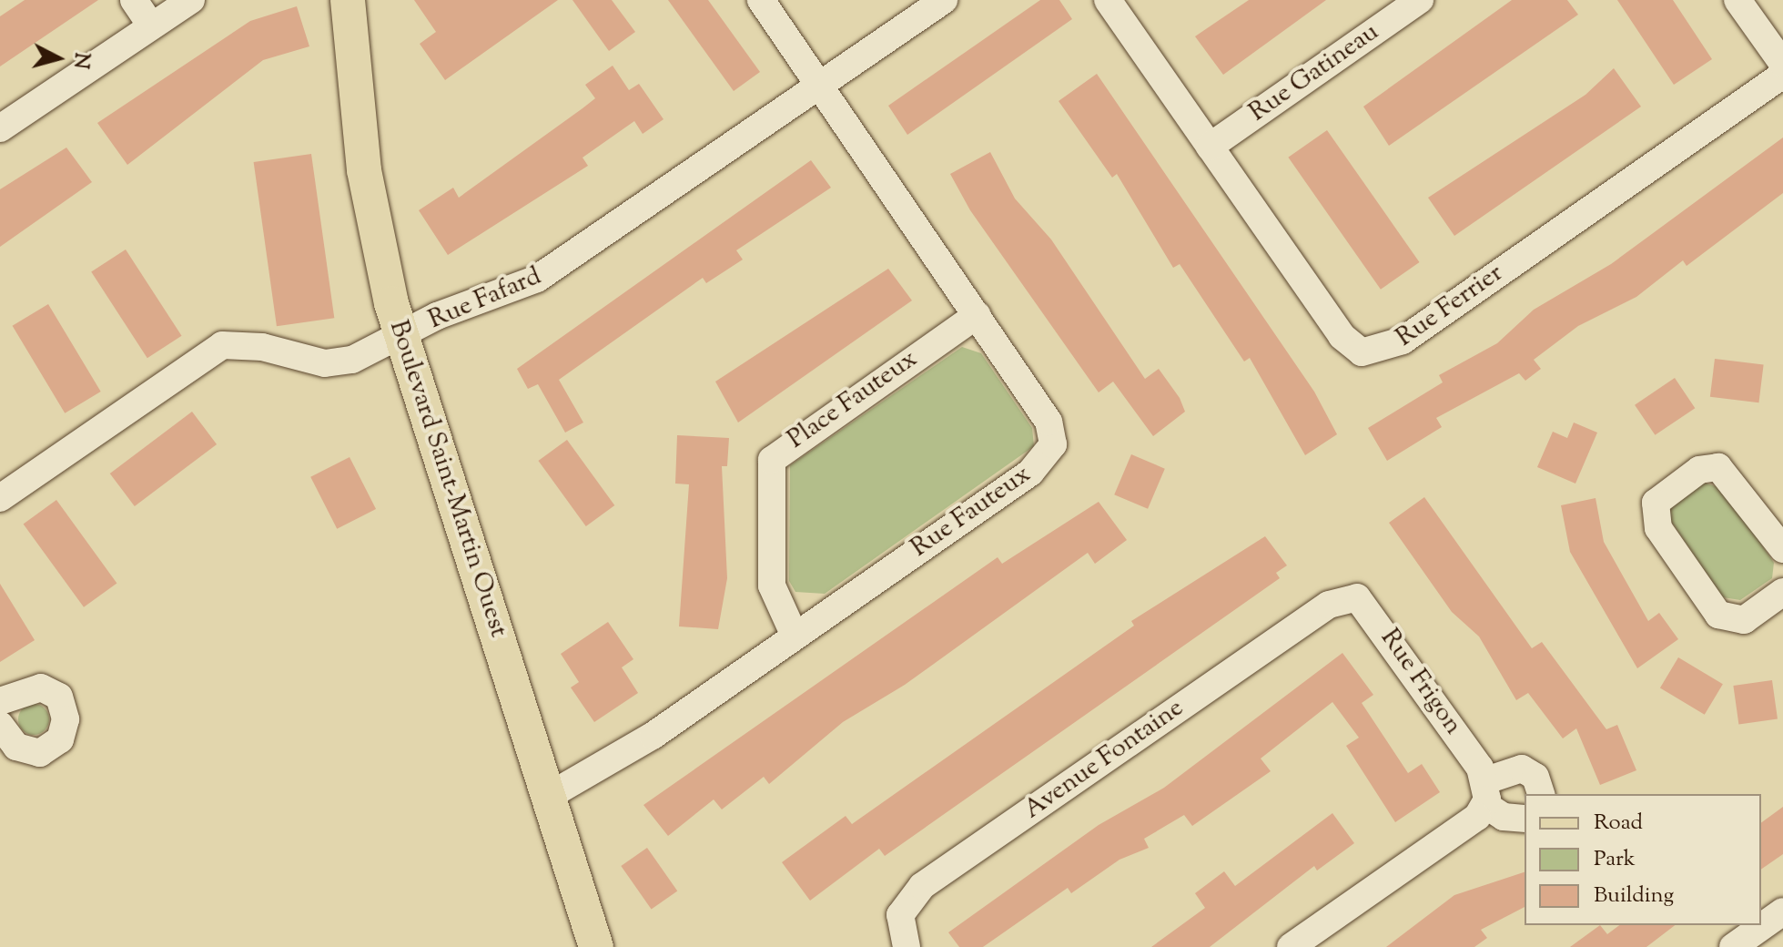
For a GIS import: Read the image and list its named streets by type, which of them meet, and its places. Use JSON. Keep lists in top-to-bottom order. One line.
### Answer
{"streets":{"main road":["Boulevard Saint-Martin Ouest"],"street":["Rue Gatineau","Rue Fafard","Rue Ferrier","Place Fauteux","Rue Fauteux","Rue Frigon","Avenue Fontaine"]},"crossings":[["Rue Gatineau","Rue Ferrier"],["Rue Fafard","Boulevard Saint-Martin Ouest"],["Rue Fafard","Rue Fauteux"],["Place Fauteux","Rue Fauteux"],["Boulevard Saint-Martin Ouest","Rue Fauteux"],["Rue Frigon","Avenue Fontaine"]],"legend":["Road","Park","Building"],"north":"right"}
